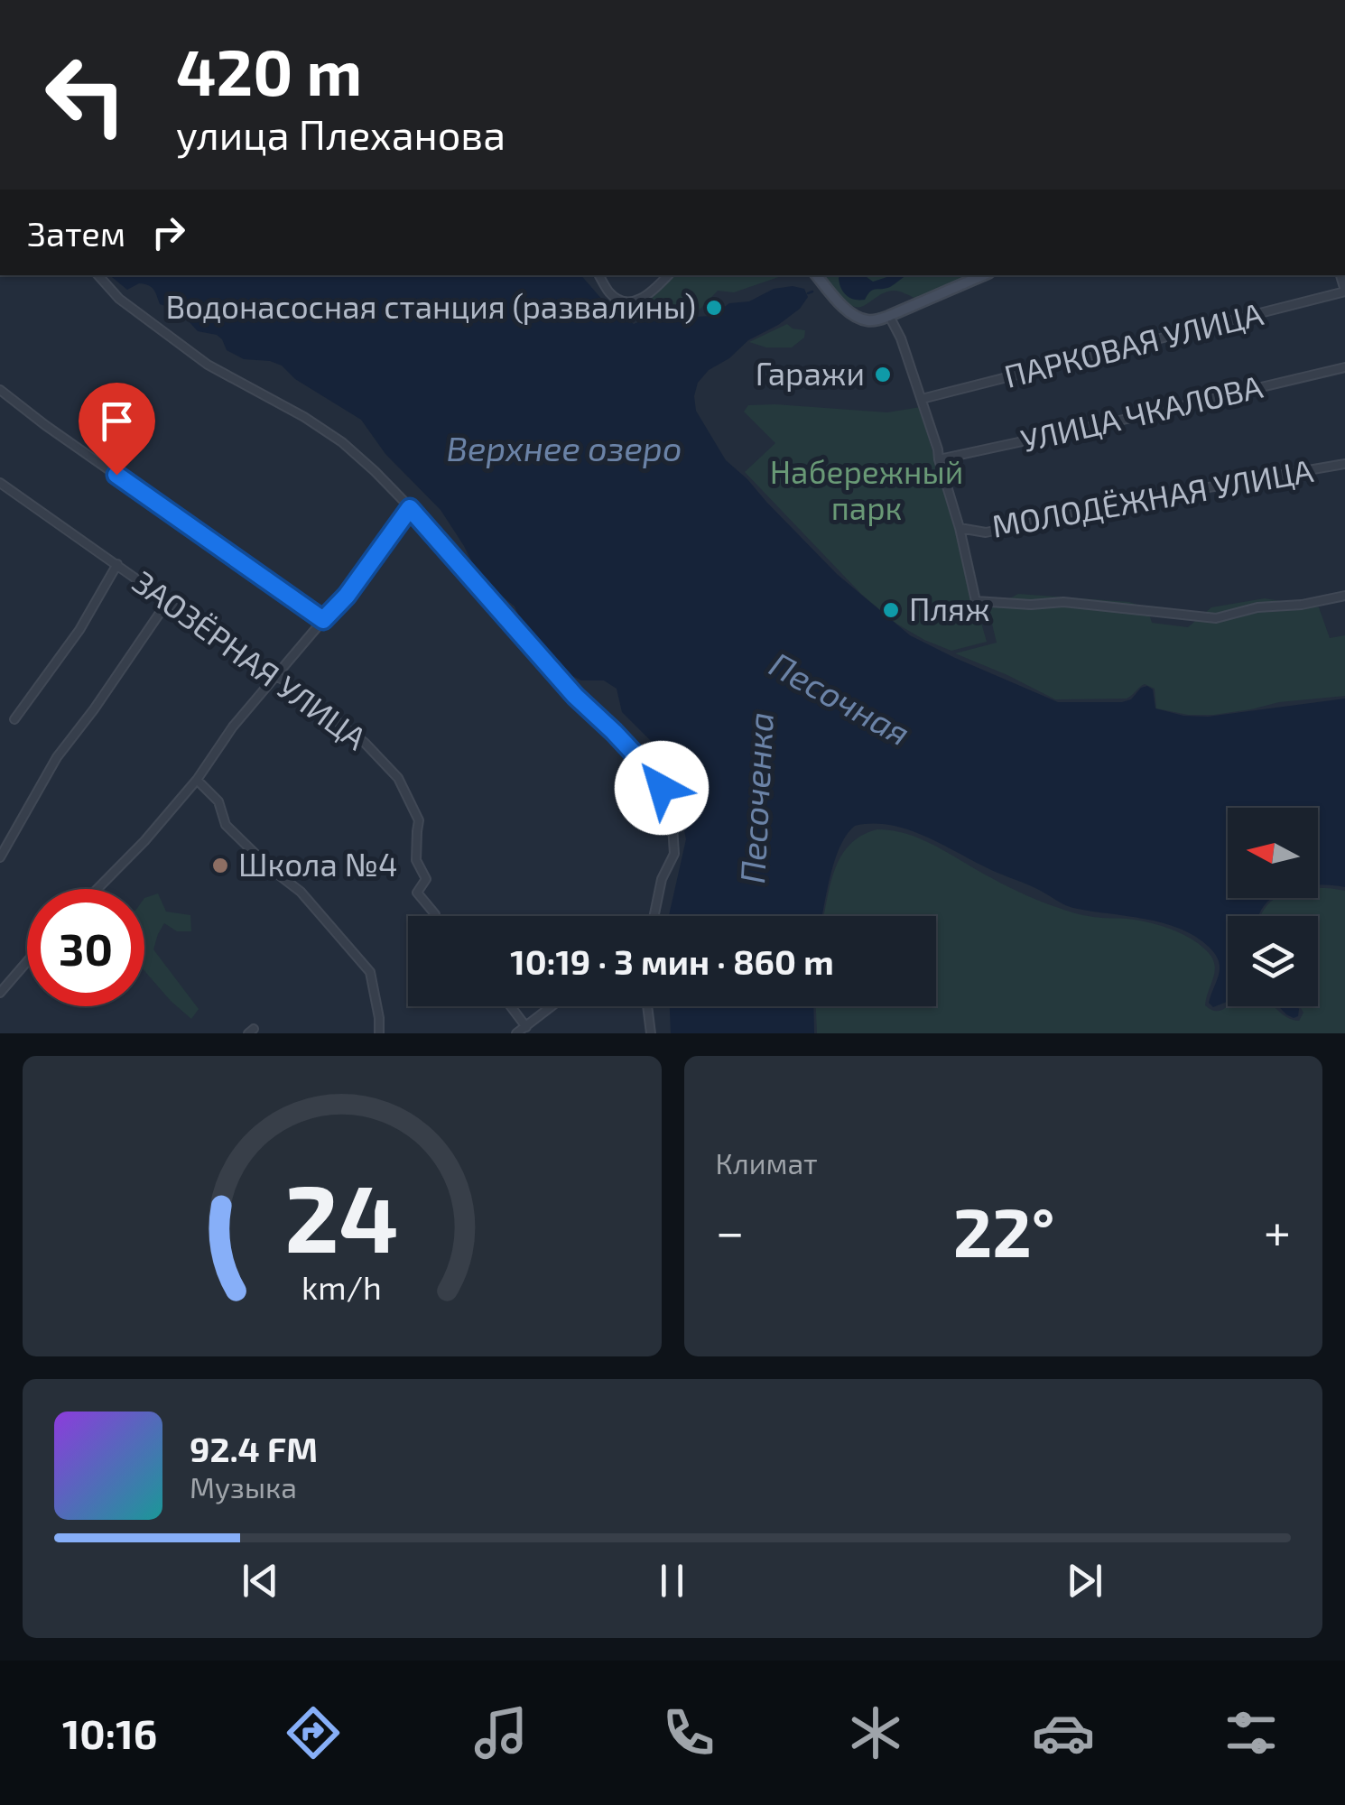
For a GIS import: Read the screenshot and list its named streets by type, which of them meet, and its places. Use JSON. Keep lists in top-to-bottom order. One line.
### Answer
{"streets":{"street":["ПАРКОВАЯ УЛИЦА","УЛИЦА ЧКАЛОВА","МОЛОДЁЖНАЯ УЛИЦА","ЗАОЗЁРНАЯ УЛИЦА"]},"water":["Верхнее озеро","Песочная","Песоченка"],"parks":["Набережный парк"],"places":["Водонасосная станция (развалины)","Гаражи","Пляж","Школа №4"],"north":"left","page":{"turn":["420 m","улица Плеханова"],"then":"Затем","limit":"30","trip":"10:19 · 3 мин · 860 m","tile":"Климат","heat":["−","22°","+"],"song":["92.4 FM","Музыка"],"tabs":"10:16","gauge":["24","km/h"]}}
